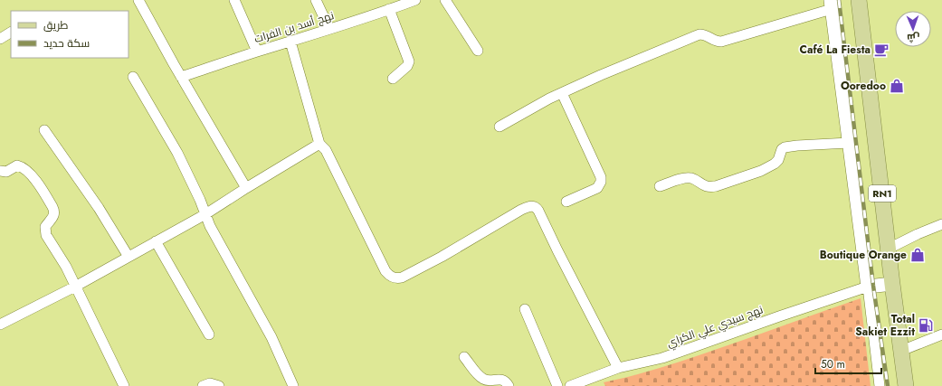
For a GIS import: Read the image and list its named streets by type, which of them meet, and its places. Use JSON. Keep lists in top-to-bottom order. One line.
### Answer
{"streets":{"main road":["RN1"],"street":["نهج أسد بن الفرات","نهج سيدي علي الكراي"]},"places":{"cafe":["Café La Fiesta"],"shop":["Ooredoo","Boutique Orange"],"fuel station":["Total Sakiet Ezzit"]},"legend":["طريق","سكة حديد"],"scale_bar":"50 m","north":"bottom"}
